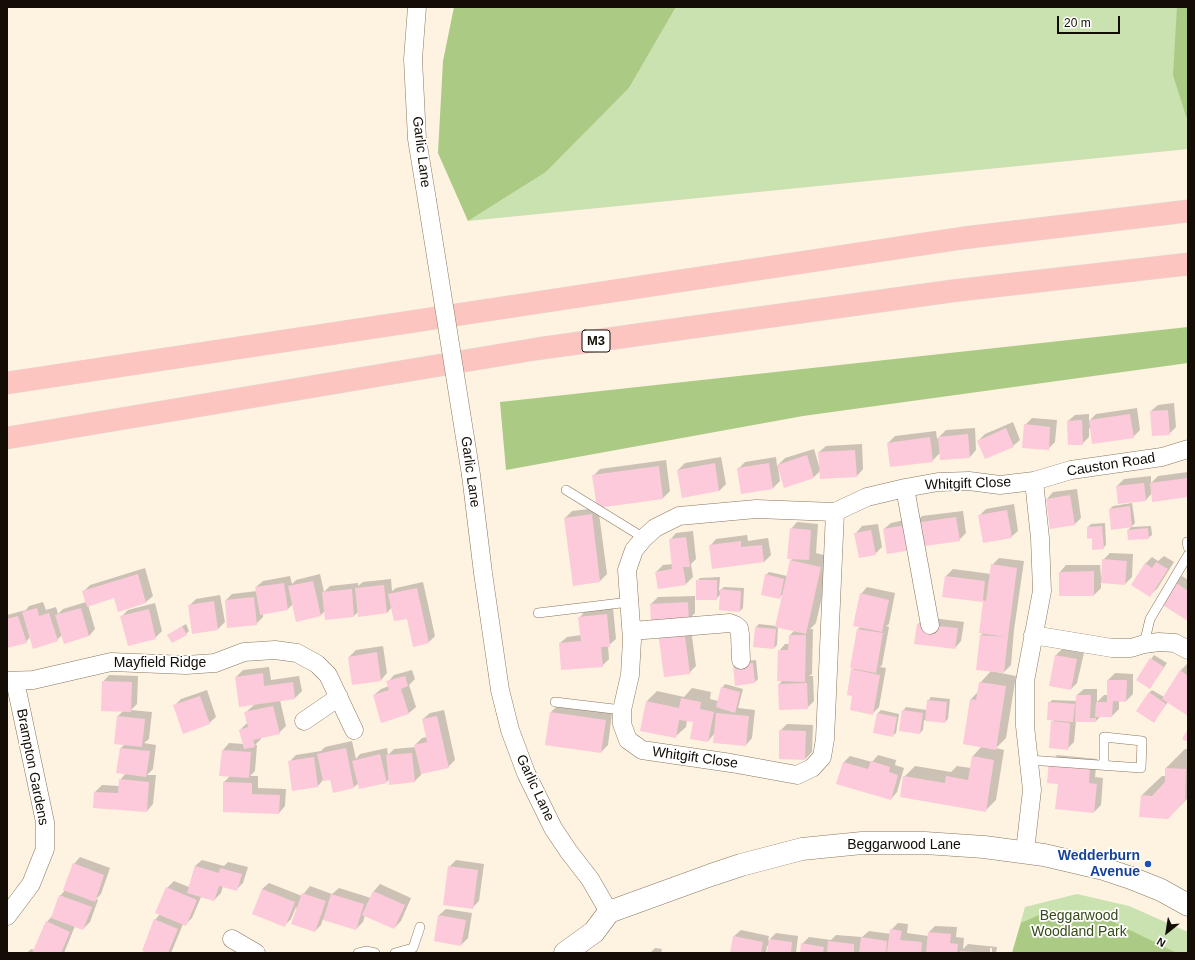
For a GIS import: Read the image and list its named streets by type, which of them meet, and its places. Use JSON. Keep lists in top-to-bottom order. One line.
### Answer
{"streets":{"highway":["M3"],"street":["Garlic Lane","Causton Road","Whitgift Close","Mayfield Ridge","Brampton Gardens","Beggarwood Lane"]},"crossings":[["Garlic Lane","Beggarwood Lane"],["Causton Road","Whitgift Close"],["Mayfield Ridge","Brampton Gardens"]],"parks":["Beggarwood Woodland Park"],"places":["Wedderburn Avenue"],"scale_bar":"20 m","north":"bottom left"}
